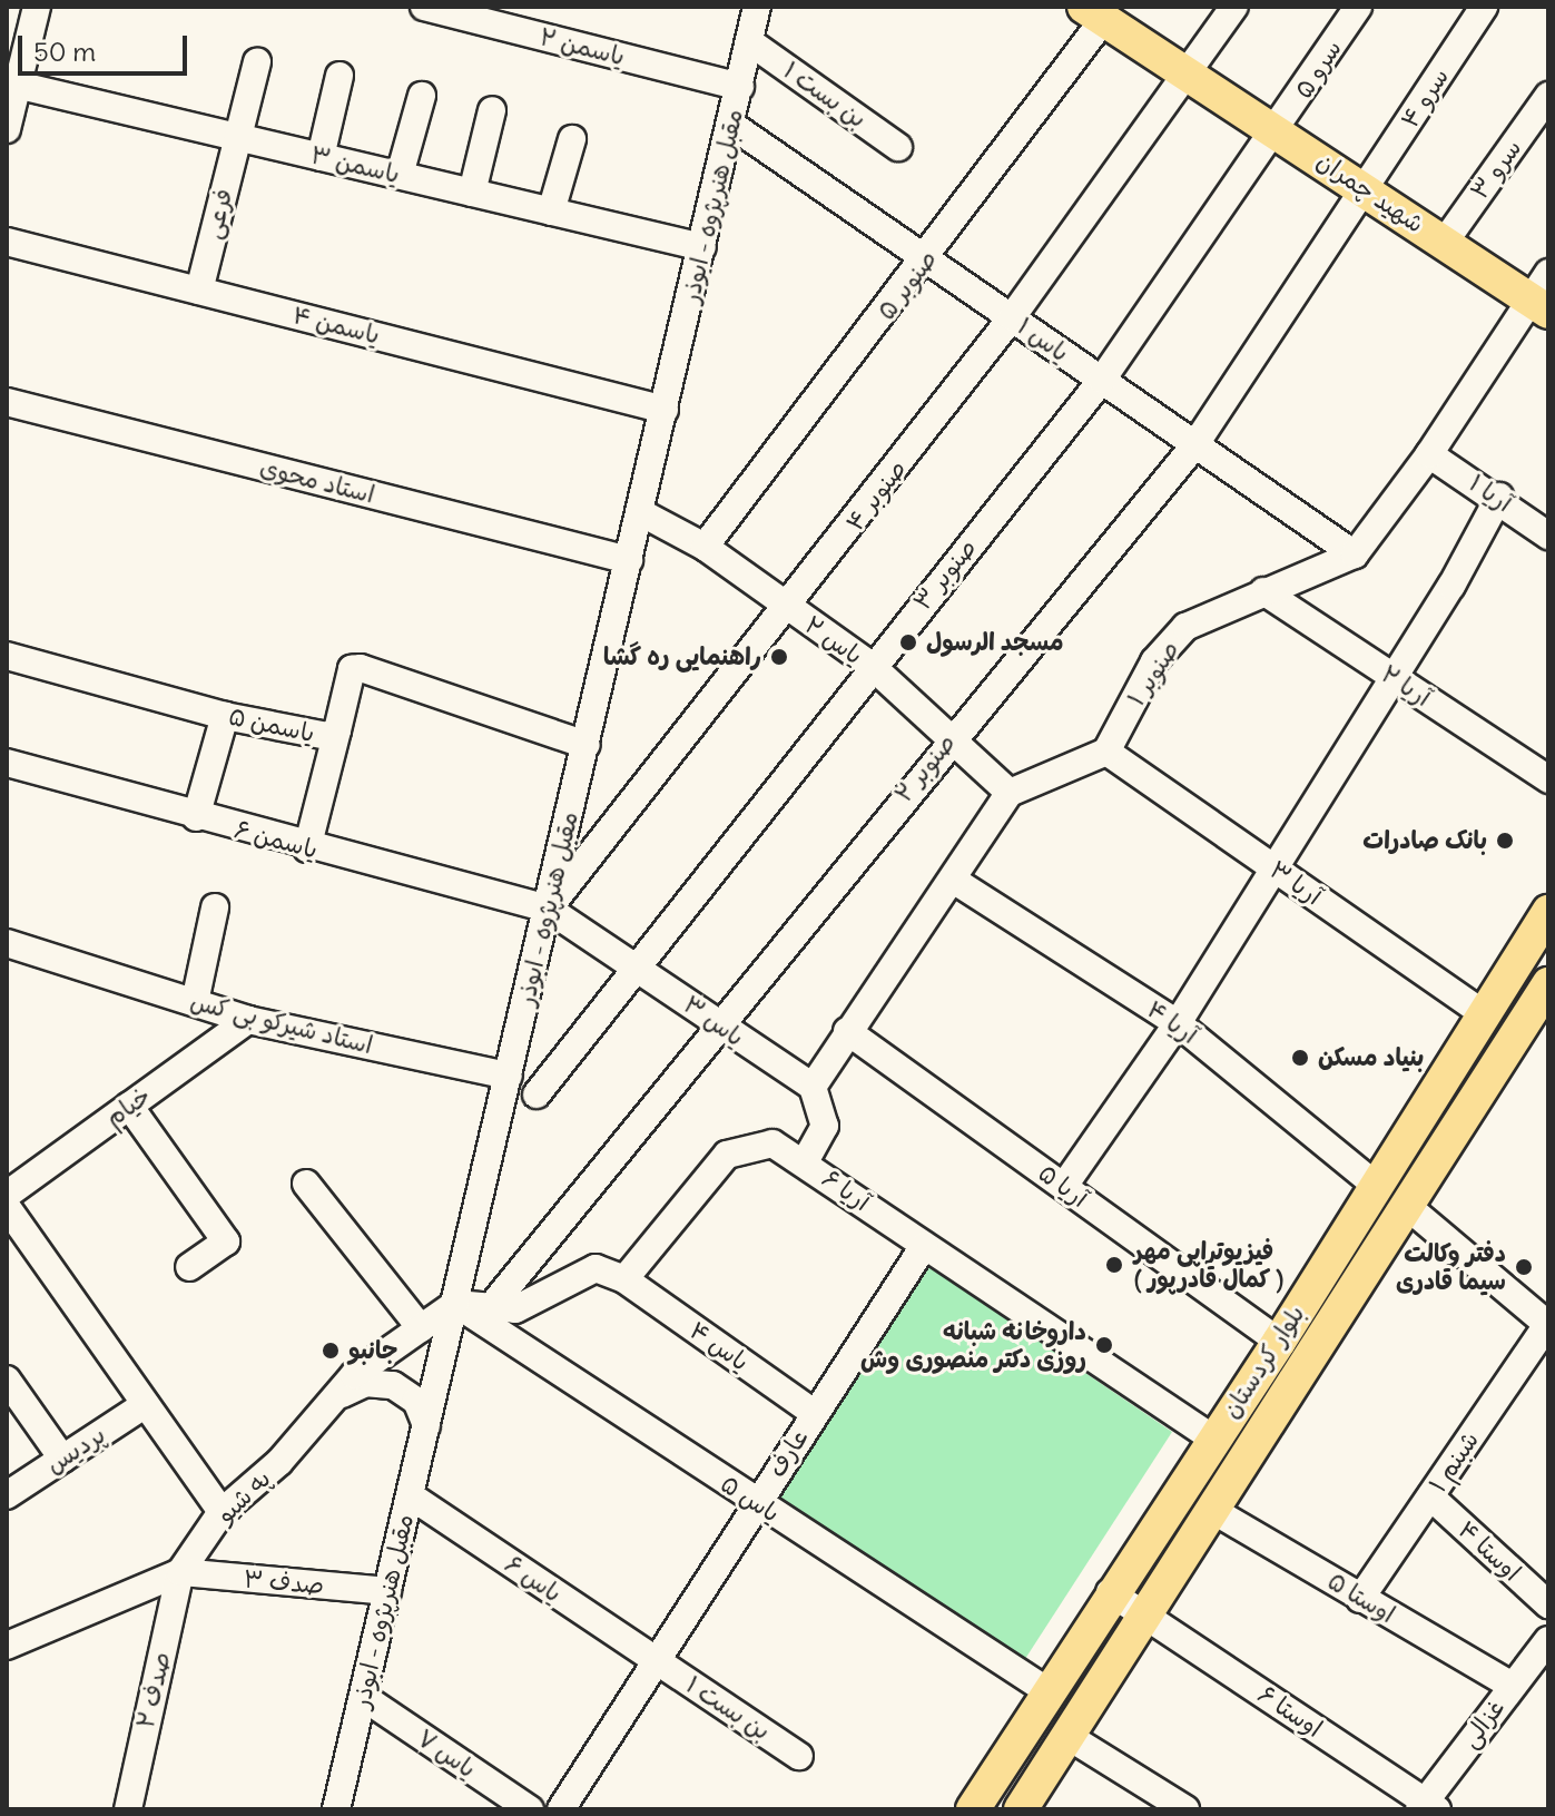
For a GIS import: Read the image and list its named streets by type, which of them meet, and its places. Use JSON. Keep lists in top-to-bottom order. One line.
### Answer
{"streets":{"main road":["شهید چمران","بلوار کردستان"],"street":["یاسمن ۲","سرو ۵","بن بست ۱","سرو ۴","یاسمن ۳","سرو ۳","مقبل هنرپژوه - ابوذر","فرعی","صنوبر ۵","یاسمن ۴","یاس ۱","استاد محوی","آریا ۱","صنوبر ۴","صنوبر ۳","یاس ۲","صنوبر ۱","آریا ۲","یاسمن ۵","صنوبر ۲","یاسمن ۶","آریا ۳","یاس ۳","آریا ۴","استاد شیرکو بی کس","خیام","آریا ۵","آریا ۶","یاس ۴","پردیس","عارف","شبنم ۱","په شیو","یاس ۵","اوستا ۴","یاس ۶","صدف ۳","اوستا ۵","صدف ۲","اوستا ۶","غزالی","یاس ۷"]},"crossings":[["یاسمن ۲","مقبل هنرپژوه - ابوذر"],["سرو ۵","شهید چمران"],["سرو ۵","صنوبر ۳"],["بن بست ۱","مقبل هنرپژوه - ابوذر"],["بن بست ۱","عارف"],["بن بست ۱","یاس ۶"],["سرو ۴","شهید چمران"],["سرو ۴","صنوبر ۲"],["یاسمن ۳","مقبل هنرپژوه - ابوذر"],["یاسمن ۳","فرعی"],["سرو ۳","شهید چمران"],["شهید چمران","صنوبر ۵"],["شهید چمران","صنوبر ۴"],["شهید چمران","صنوبر ۳"],["شهید چمران","صنوبر ۲"],["مقبل هنرپژوه - ابوذر","یاسمن ۴"],["مقبل هنرپژوه - ابوذر","یاس ۱"],["مقبل هنرپژوه - ابوذر","استاد محوی"],["مقبل هنرپژوه - ابوذر","صنوبر ۴"],["مقبل هنرپژوه - ابوذر","یاس ۲"],["مقبل هنرپژوه - ابوذر","یاسمن ۵"],["مقبل هنرپژوه - ابوذر","یاسمن ۶"],["مقبل هنرپژوه - ابوذر","یاس ۳"],["مقبل هنرپژوه - ابوذر","استاد شیرکو بی کس"],["مقبل هنرپژوه - ابوذر","په شیو"],["مقبل هنرپژوه - ابوذر","یاس ۵"],["مقبل هنرپژوه - ابوذر","یاس ۶"],["مقبل هنرپژوه - ابوذر","صدف ۳"],["مقبل هنرپژوه - ابوذر","یاس ۷"],["فرعی","یاسمن ۴"],["صنوبر ۵","یاس ۱"],["صنوبر ۵","یاس ۲"],["یاس ۱","صنوبر ۴"],["یاس ۱","صنوبر ۳"],["یاس ۱","صنوبر ۱"],["یاس ۱","صنوبر ۲"],["صنوبر ۴","یاس ۲"],["صنوبر ۴","یاسمن ۶"],["صنوبر ۴","یاس ۳"],["صنوبر ۳","یاس ۲"],["صنوبر ۳","یاس ۳"],["یاس ۲","صنوبر ۲"],["صنوبر ۱","آریا ۲"],["صنوبر ۱","آریا ۳"],["صنوبر ۲","یاس ۳"],["یاسمن ۶","یاس ۳"],["آریا ۳","بلوار کردستان"],["آریا ۴","بلوار کردستان"],["استاد شیرکو بی کس","خیام"],["آریا ۵","بلوار کردستان"],["آریا ۶","یاس ۴"],["آریا ۶","بلوار کردستان"],["آریا ۶","عارف"],["یاس ۴","عارف"],["بلوار کردستان","یاس ۵"],["بلوار کردستان","اوستا ۵"],["بلوار کردستان","اوستا ۶"],["عارف","یاس ۵"],["عارف","یاس ۶"],["شبنم ۱","اوستا ۴"],["شبنم ۱","اوستا ۵"],["په شیو","یاس ۵"],["په شیو","صدف ۳"],["په شیو","صدف ۲"],["صدف ۳","صدف ۲"],["اوستا ۵","غزالی"],["اوستا ۶","غزالی"]],"places":["مسجد الرسول","راهنمایی ره گشا","بانک صادرات","بنیاد مسکن","فیزیوتراپی مهر ( کمال قادرپور )","دفتر وکالت سیما قادری","داروخانه شبانه روزی دکتر منصوری وش","جانبو"],"scale_bar":"50 m"}
